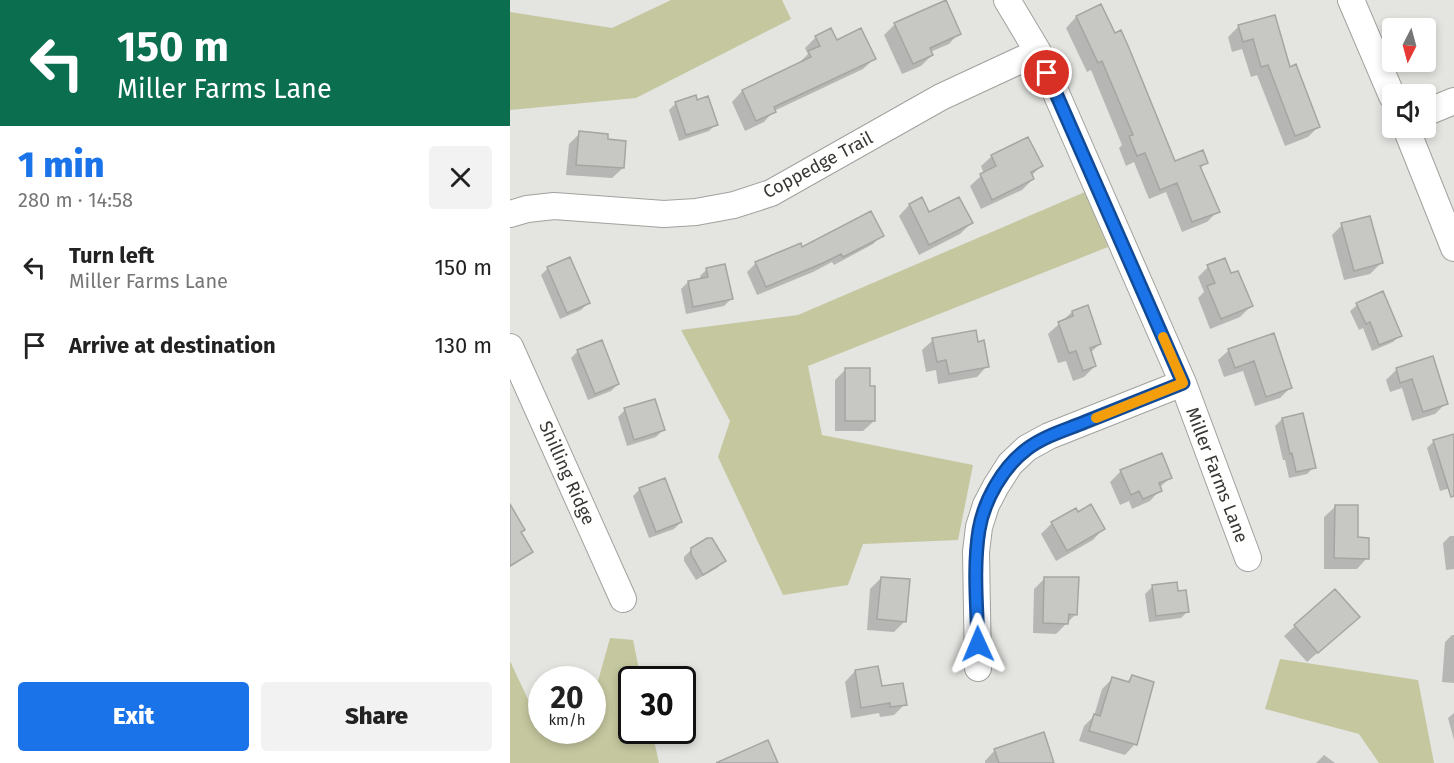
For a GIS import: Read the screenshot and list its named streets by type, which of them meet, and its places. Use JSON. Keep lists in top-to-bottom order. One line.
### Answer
{"streets":{"street":["Coppedge Trail","Shilling Ridge","Miller Farms Lane"]},"crossings":[["Coppedge Trail","Miller Farms Lane"]],"north":"bottom","page":{"turn":["150 m","Miller Farms Lane"],"heading":["1 min","280 m · 14:58"],"list":[{"name":"Turn left","note":"Miller Farms Lane","value":"150 m"},{"name":"Arrive at destination","value":"130 m"}],"speed":"20 km/h","limit":"30","buttons":["Exit","Share"]}}
